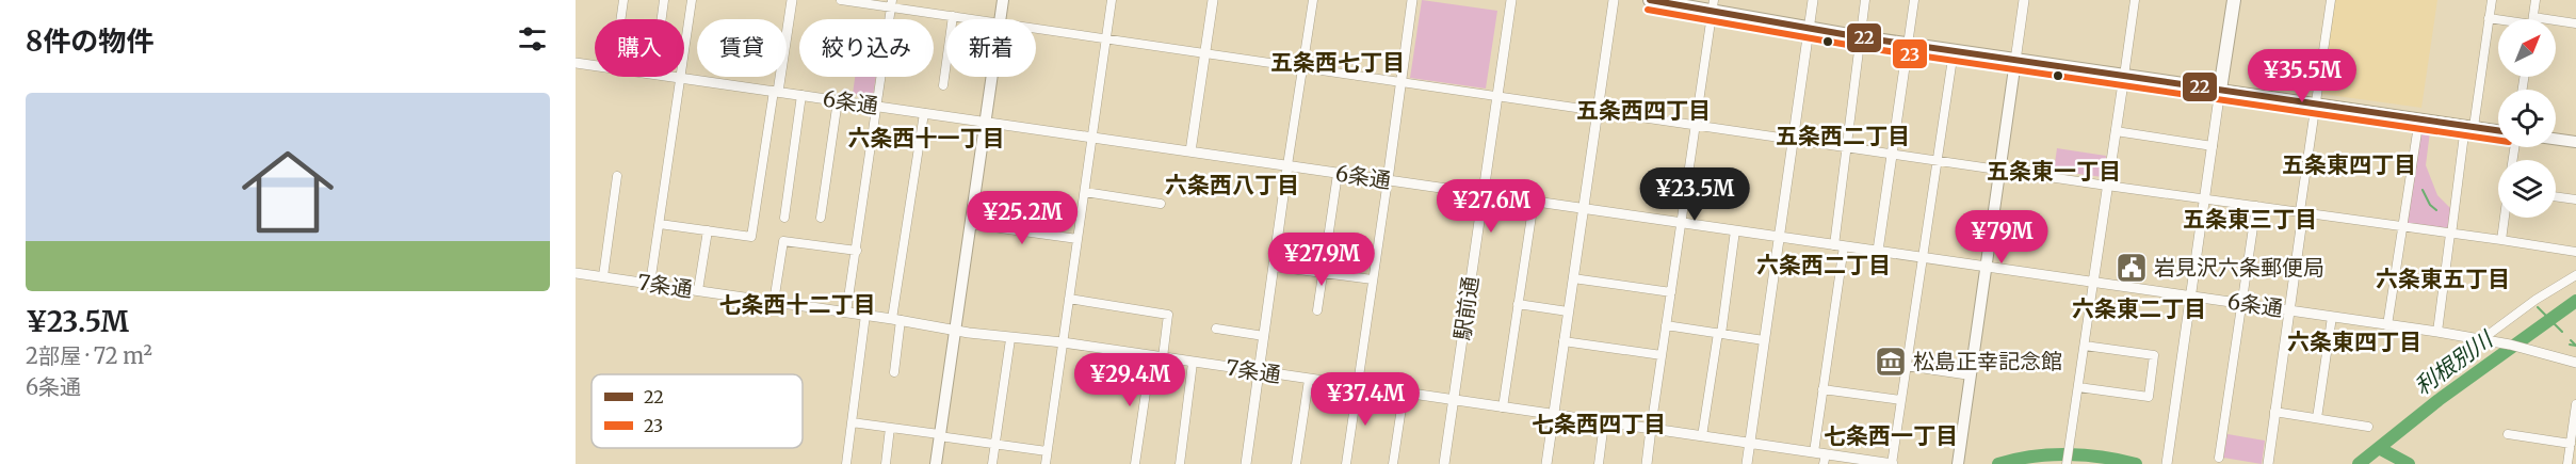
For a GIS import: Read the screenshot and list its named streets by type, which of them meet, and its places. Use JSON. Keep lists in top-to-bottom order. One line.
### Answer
{"streets":{"street":["6条通","7条通","駅前通"]},"crossings":[["6条通","駅前通"],["7条通","駅前通"]],"districts":["五条西七丁目","五条西四丁目","五条西二丁目","六条西十一丁目","五条東四丁目","五条東一丁目","六条西八丁目","五条東三丁目","六条西二丁目","六条東五丁目","七条西十二丁目","六条東二丁目","六条東四丁目","七条西四丁目","七条西一丁目"],"water":["利根別川"],"places":{"public building":["岩見沢六条郵便局"],"museum":["松島正幸記念館"]},"lines":["transit line 22","transit line 23"],"legend":["22","23"],"north":"top right","page":{"heading":"8件の物件","chip":["購入","賃貸","絞り込み","新着"],"price":["¥35.5M","¥23.5M","¥27.6M","¥25.2M","¥79M","¥27.9M","¥29.4M","¥37.4M"],"list":[{"name":"¥23.5M","note":"2部屋 · 72 m² · 6条通"}]}}
